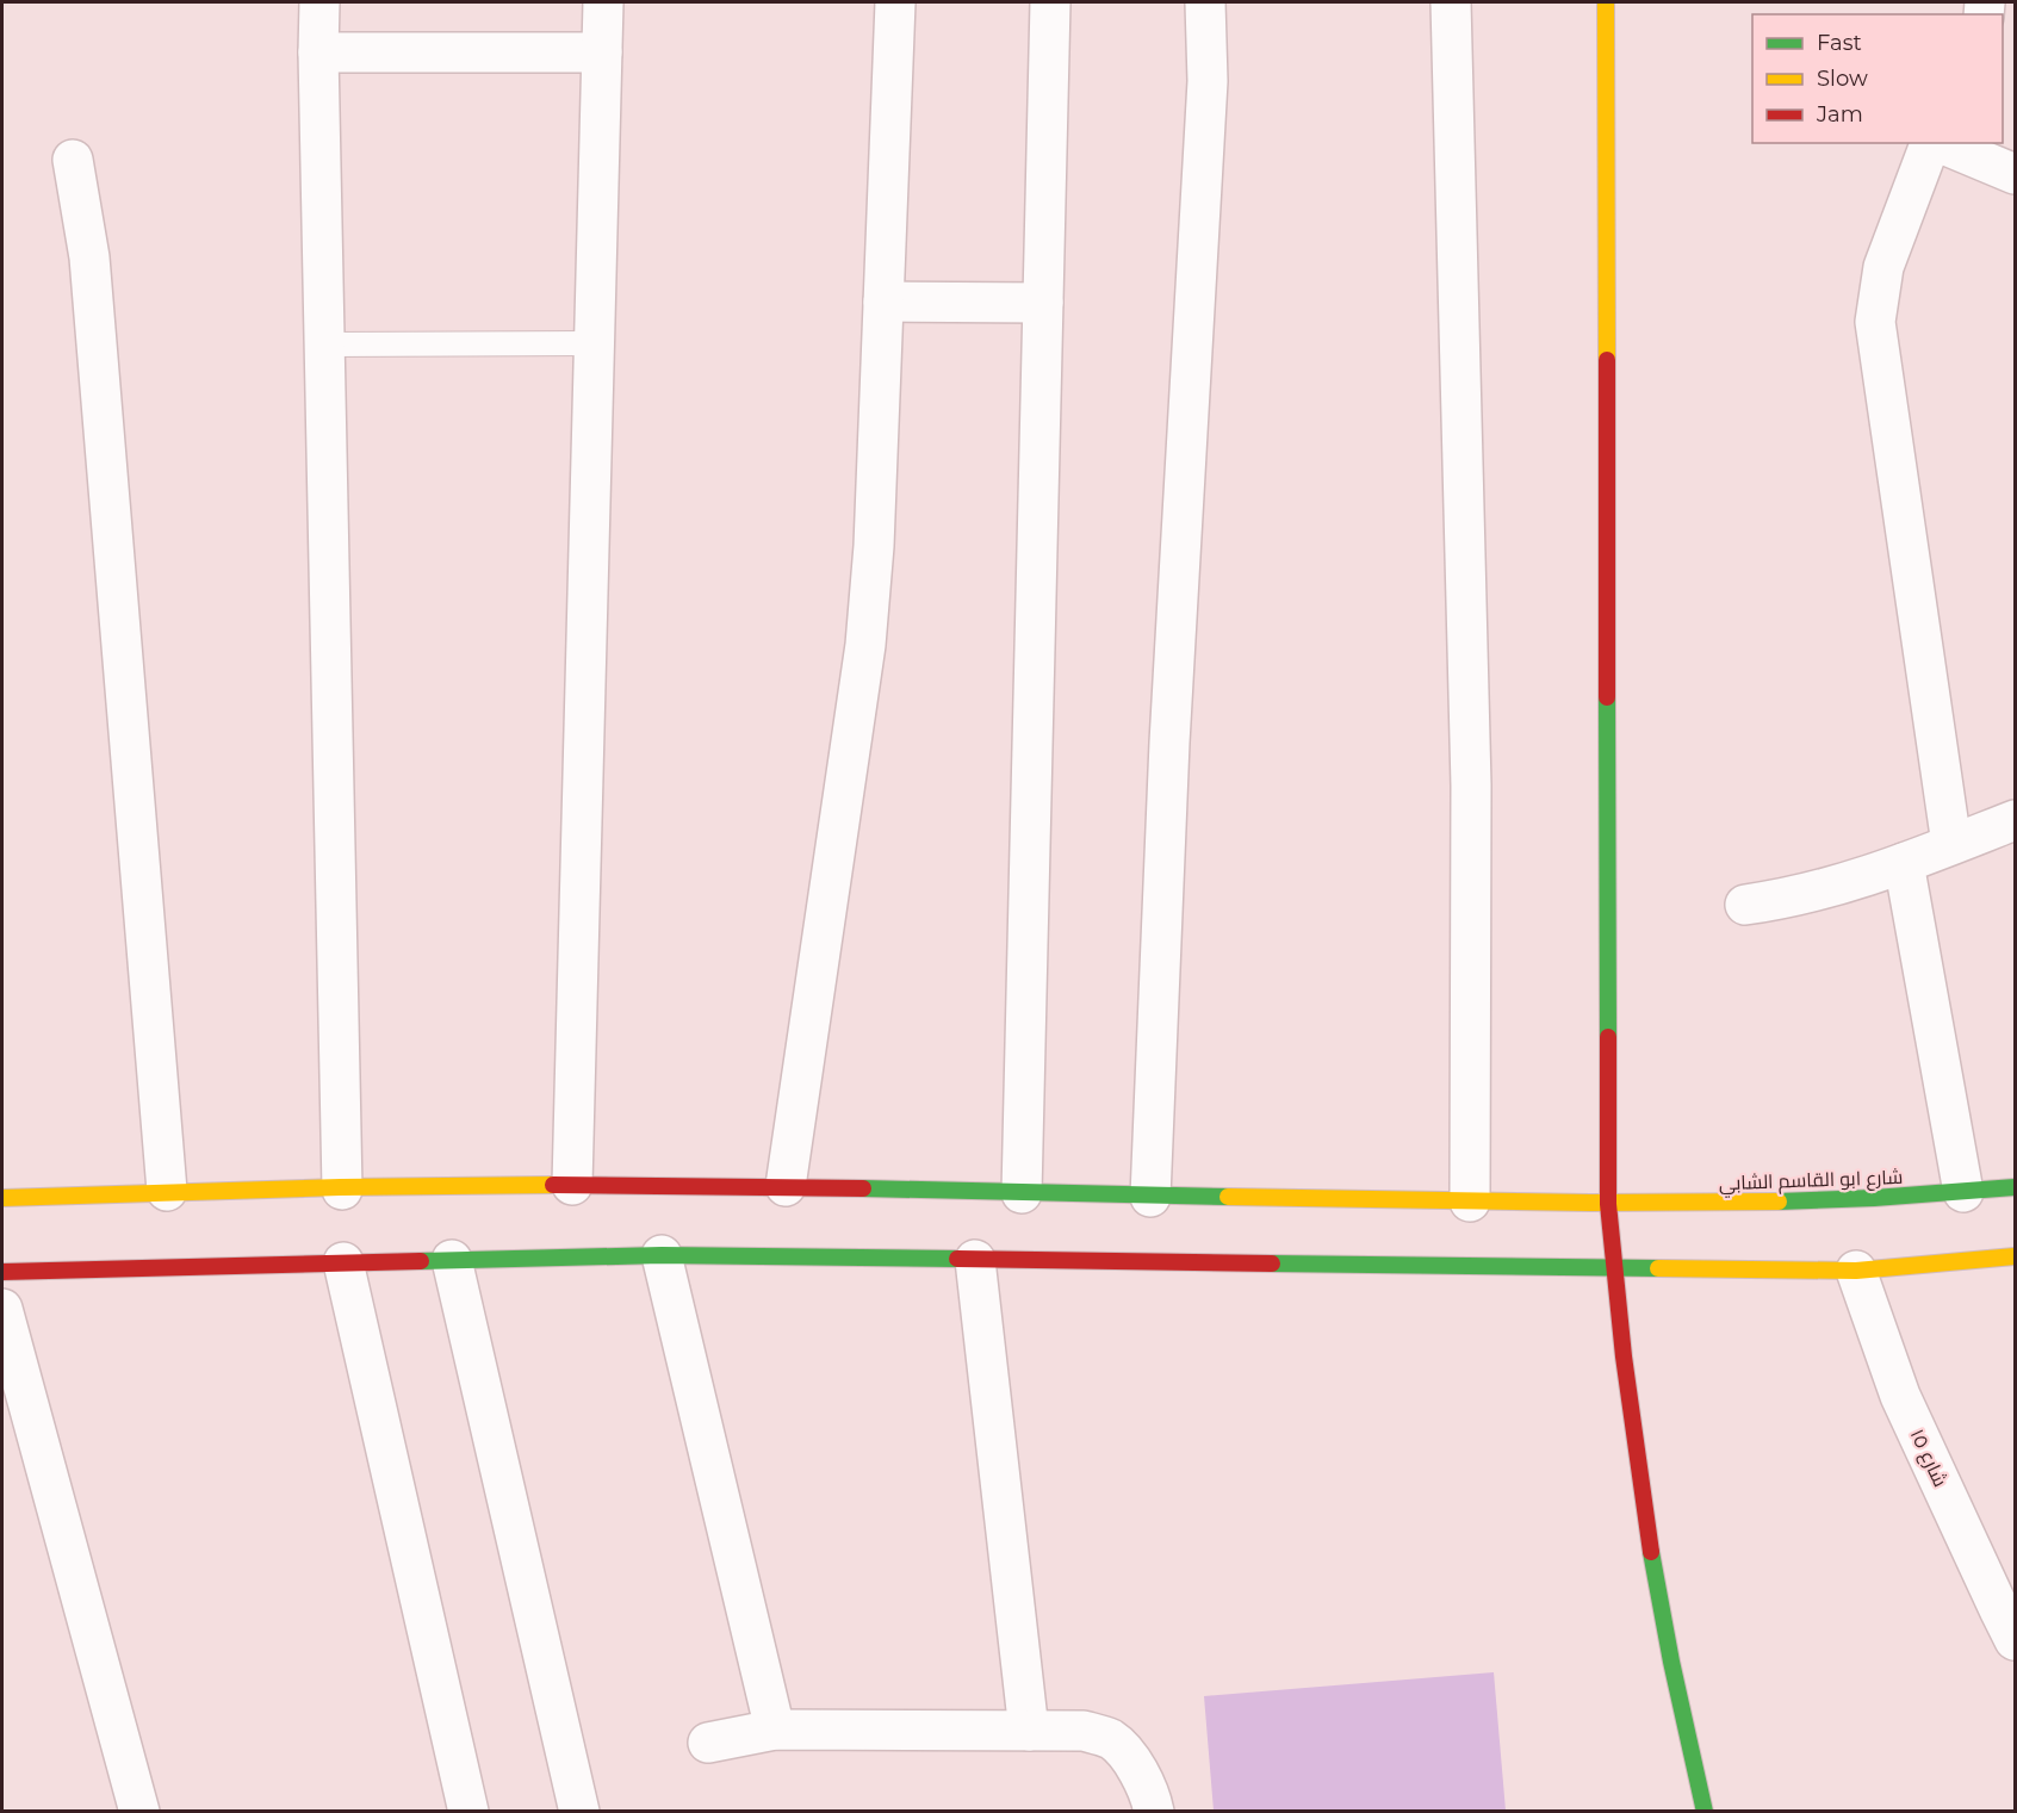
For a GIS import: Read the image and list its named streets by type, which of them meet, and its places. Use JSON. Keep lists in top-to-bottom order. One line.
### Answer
{"streets":{"street":["شارع ابو القاسم الشابي","شارع ١٥"]},"legend":["Fast","Slow","Jam"]}
